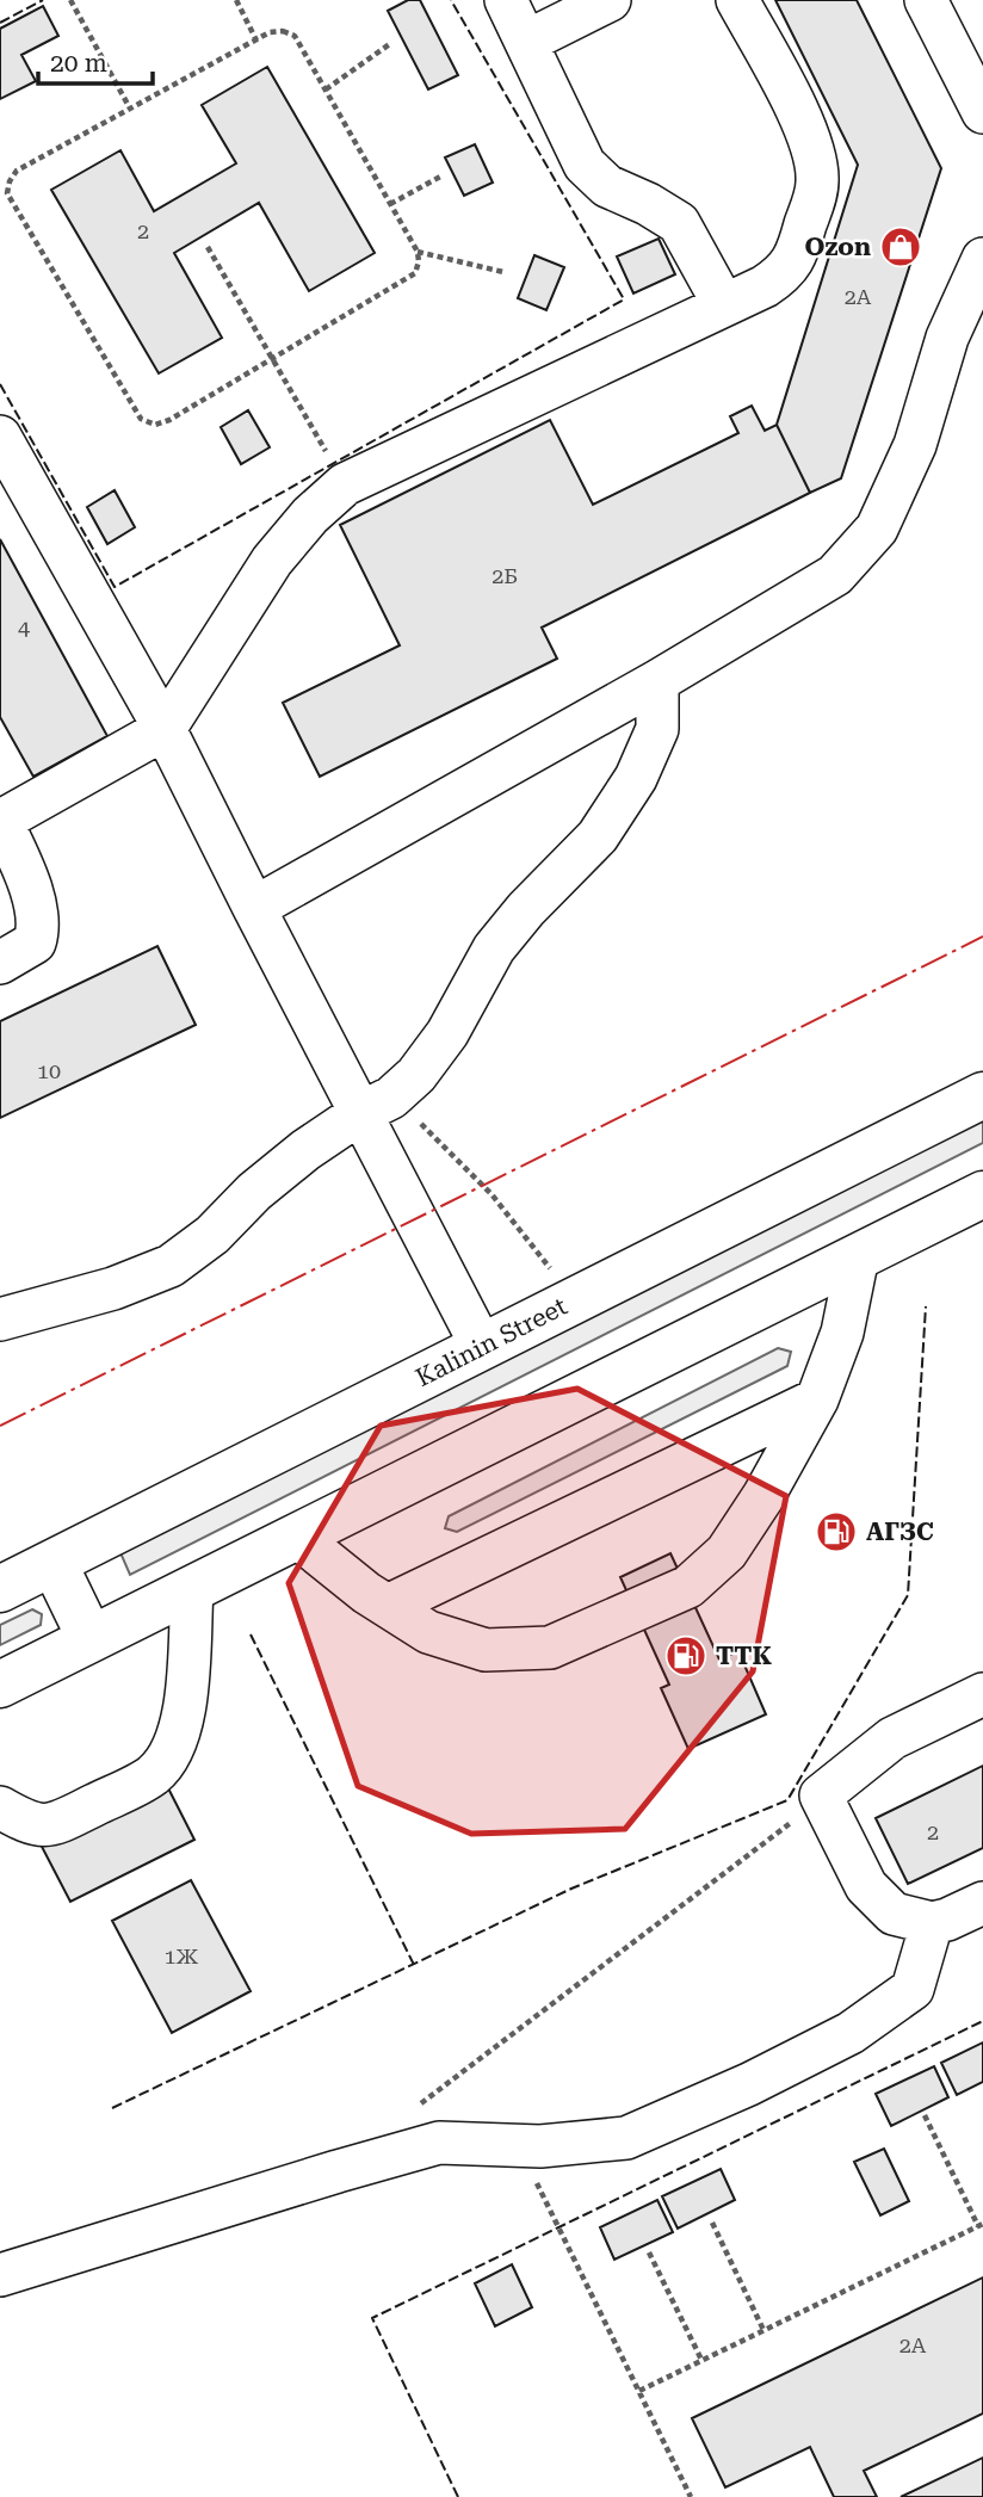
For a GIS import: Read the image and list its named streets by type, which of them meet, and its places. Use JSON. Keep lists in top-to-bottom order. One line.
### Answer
{"streets":{"main road":["Kalinin Street"]},"places":{"shop":["Ozon"],"fuel station":["АГЗС","ТТК"]},"house_numbers":["2","2А","2Б","4","10","2","1Ж","2А"],"scale_bar":"20 m"}
